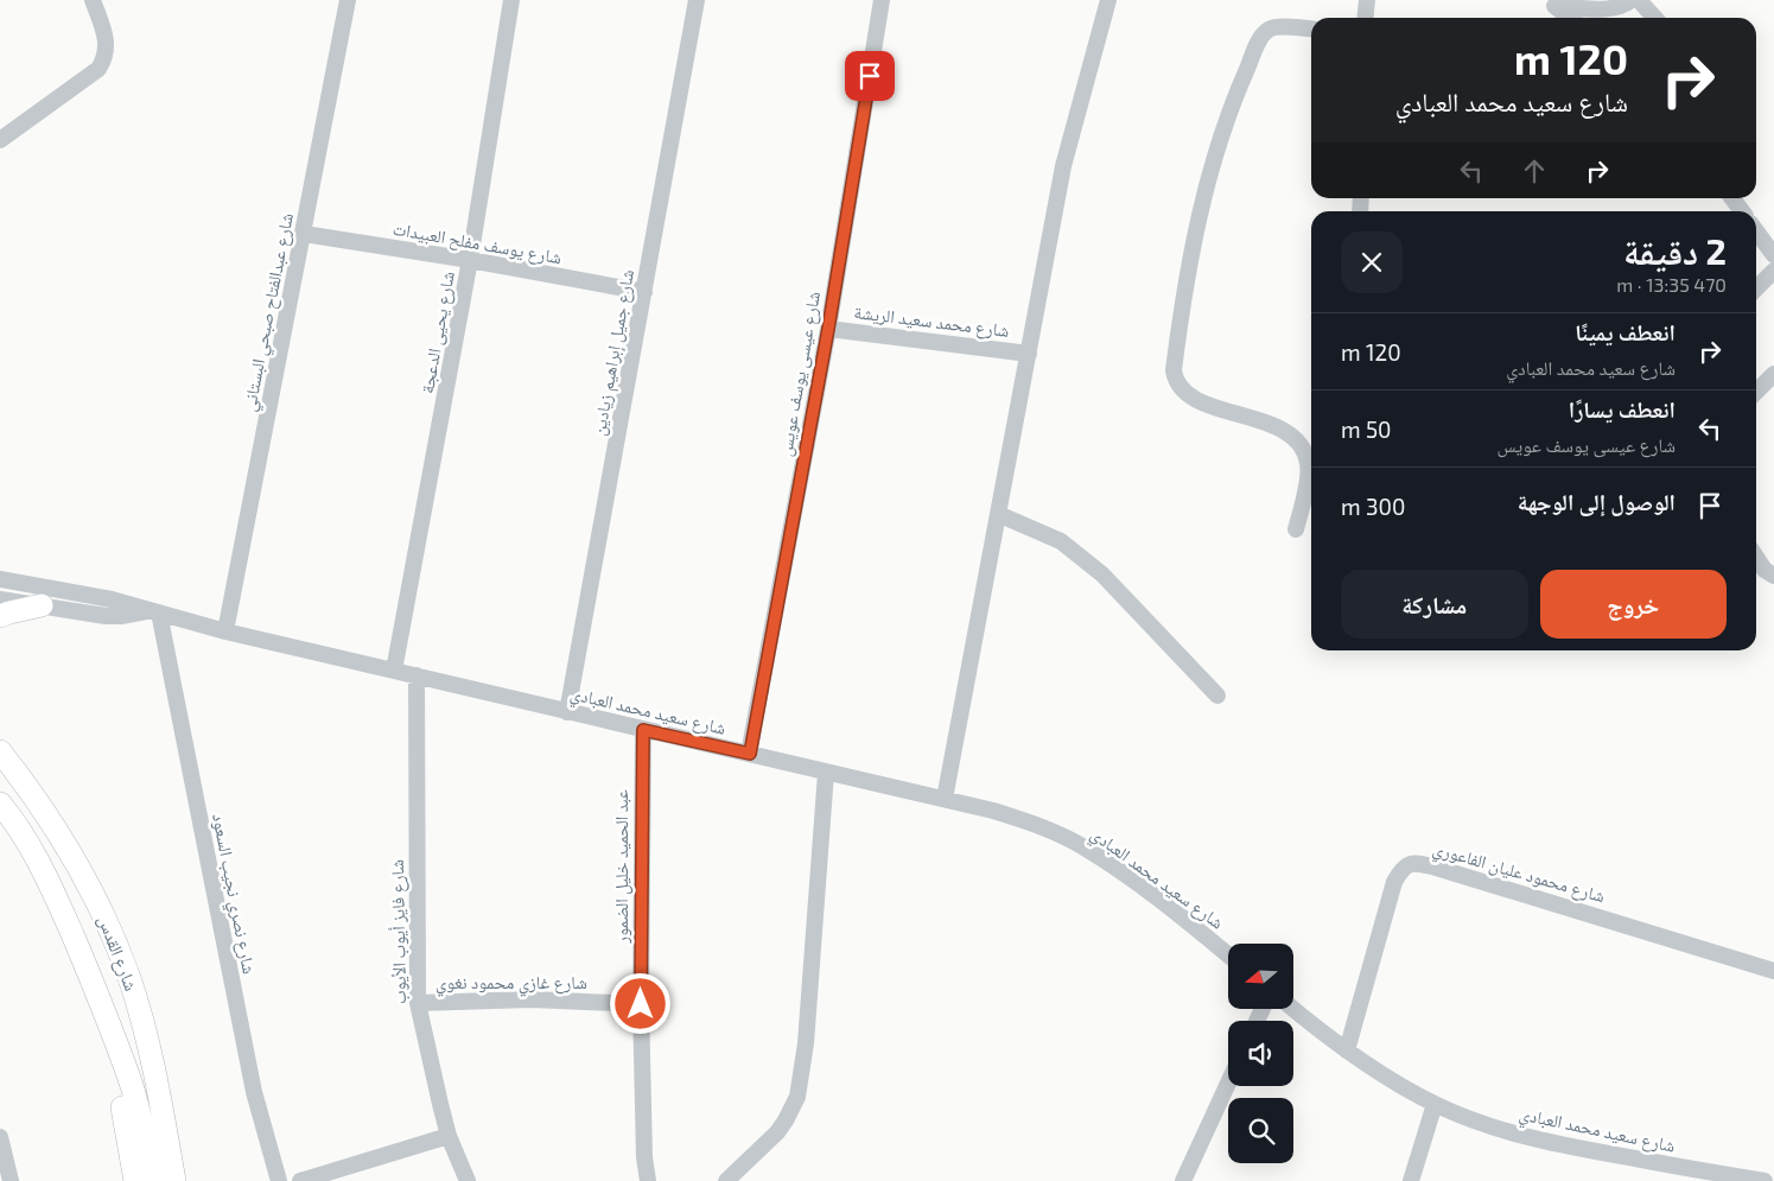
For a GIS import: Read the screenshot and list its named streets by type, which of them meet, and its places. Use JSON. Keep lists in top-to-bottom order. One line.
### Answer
{"streets":{"highway":["شارع القدس"],"street":["شارع يوسف مفلح العبيدات","شارع عبدالفتاح صبحي البستاني","شارع محمد سعيد الريشة","شارع يحيى الدعجة","شارع جميل إبراهيم زيادين","شارع عيسى يوسف عويس","شارع سعيد محمد العبادي","عبد الحميد خليل الضمور","شارع محمود عليان الفاعوري","شارع نصري نجيب السعود","شارع فايز أيوب الأيوب","شارع غازي محمود نغوي"]},"crossings":[["شارع يوسف مفلح العبيدات","شارع عبدالفتاح صبحي البستاني"],["شارع يوسف مفلح العبيدات","شارع يحيى الدعجة"],["شارع يوسف مفلح العبيدات","شارع جميل إبراهيم زيادين"],["شارع عبدالفتاح صبحي البستاني","شارع سعيد محمد العبادي"],["شارع محمد سعيد الريشة","شارع عيسى يوسف عويس"],["شارع يحيى الدعجة","شارع سعيد محمد العبادي"],["شارع جميل إبراهيم زيادين","شارع سعيد محمد العبادي"],["شارع عيسى يوسف عويس","شارع سعيد محمد العبادي"],["شارع سعيد محمد العبادي","عبد الحميد خليل الضمور"],["شارع سعيد محمد العبادي","شارع محمود عليان الفاعوري"],["شارع سعيد محمد العبادي","شارع نصري نجيب السعود"],["شارع سعيد محمد العبادي","شارع فايز أيوب الأيوب"],["عبد الحميد خليل الضمور","شارع غازي محمود نغوي"],["شارع فايز أيوب الأيوب","شارع غازي محمود نغوي"]],"north":"left","page":{"turn":["120 m","شارع سعيد محمد العبادي"],"heading":["2 دقيقة","470 m · 13:35"],"list":[{"name":"انعطف يمينًا","note":"شارع سعيد محمد العبادي","value":"120 m"},{"name":"انعطف يسارًا","note":"شارع عيسى يوسف عويس","value":"50 m"},{"name":"الوصول إلى الوجهة","value":"300 m"}],"buttons":["خروج","مشاركة"]}}
